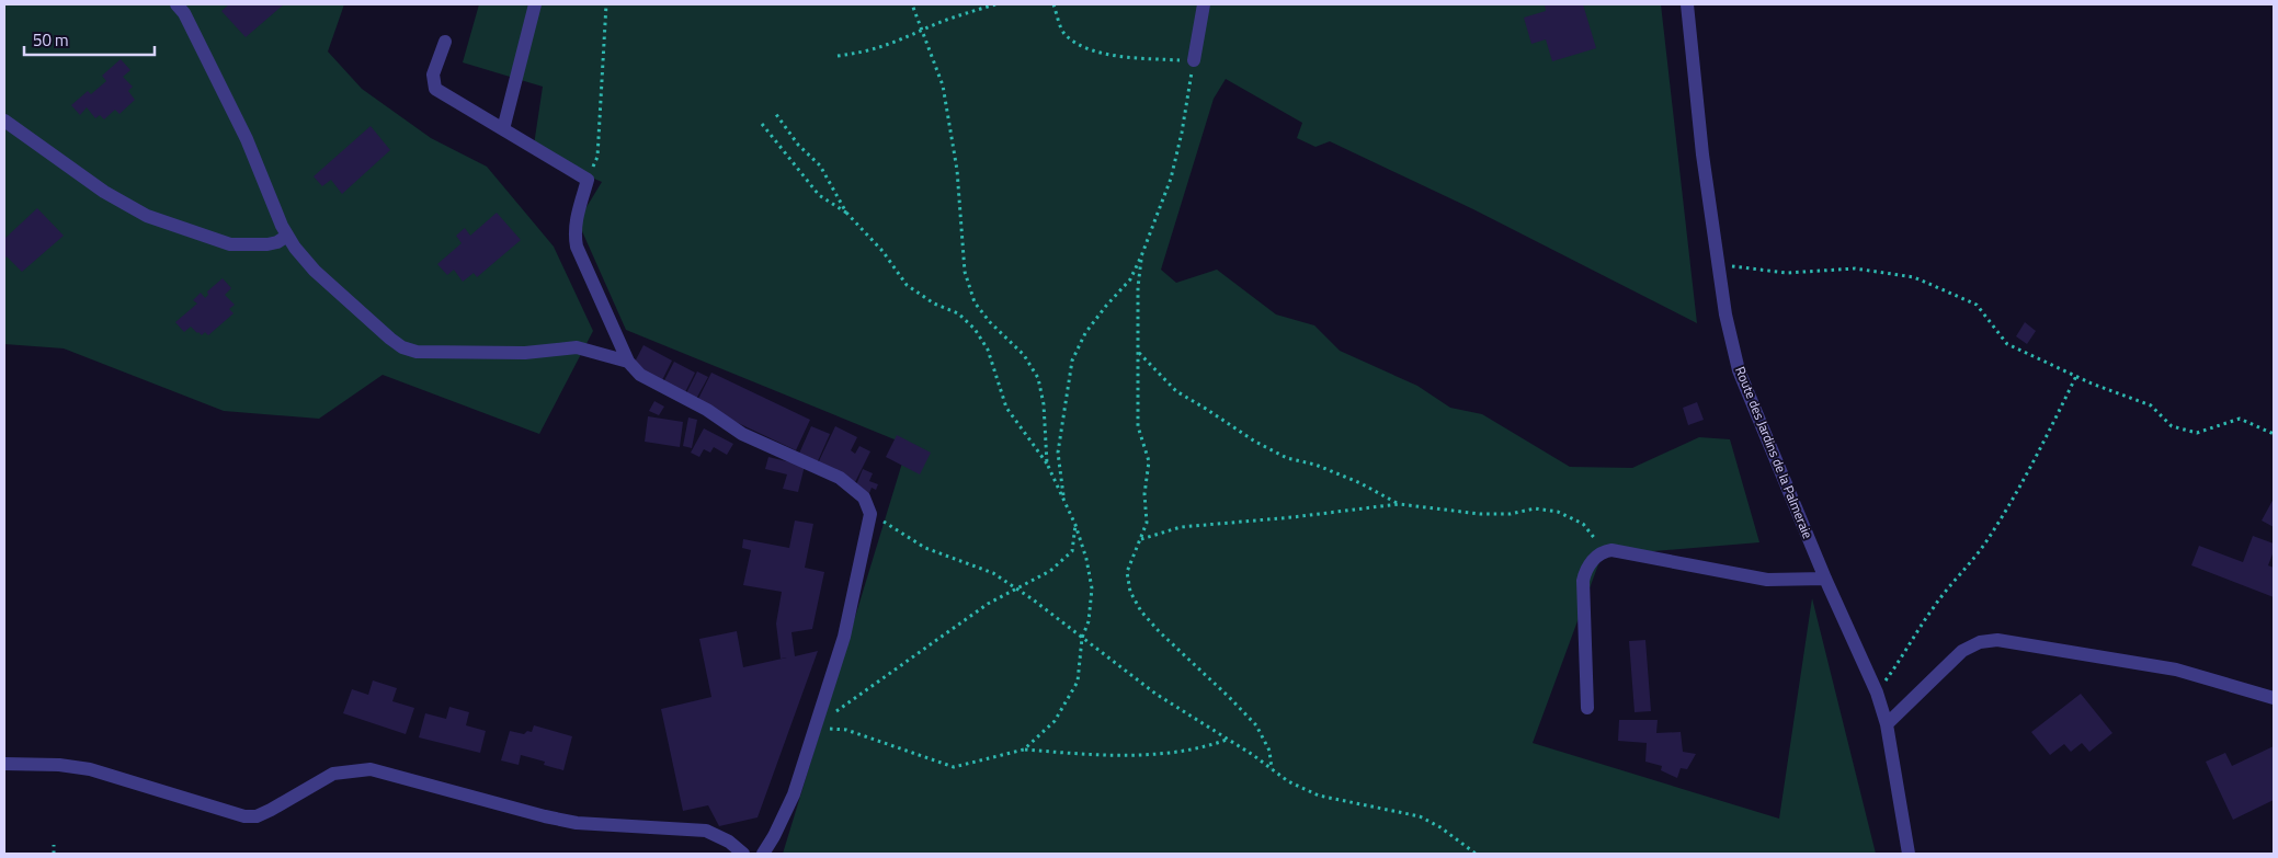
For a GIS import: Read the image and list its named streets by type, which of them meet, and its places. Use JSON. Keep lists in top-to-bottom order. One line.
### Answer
{"streets":{"street":["Route des Jardins de la Palmeraie"]},"scale_bar":"50 m"}
